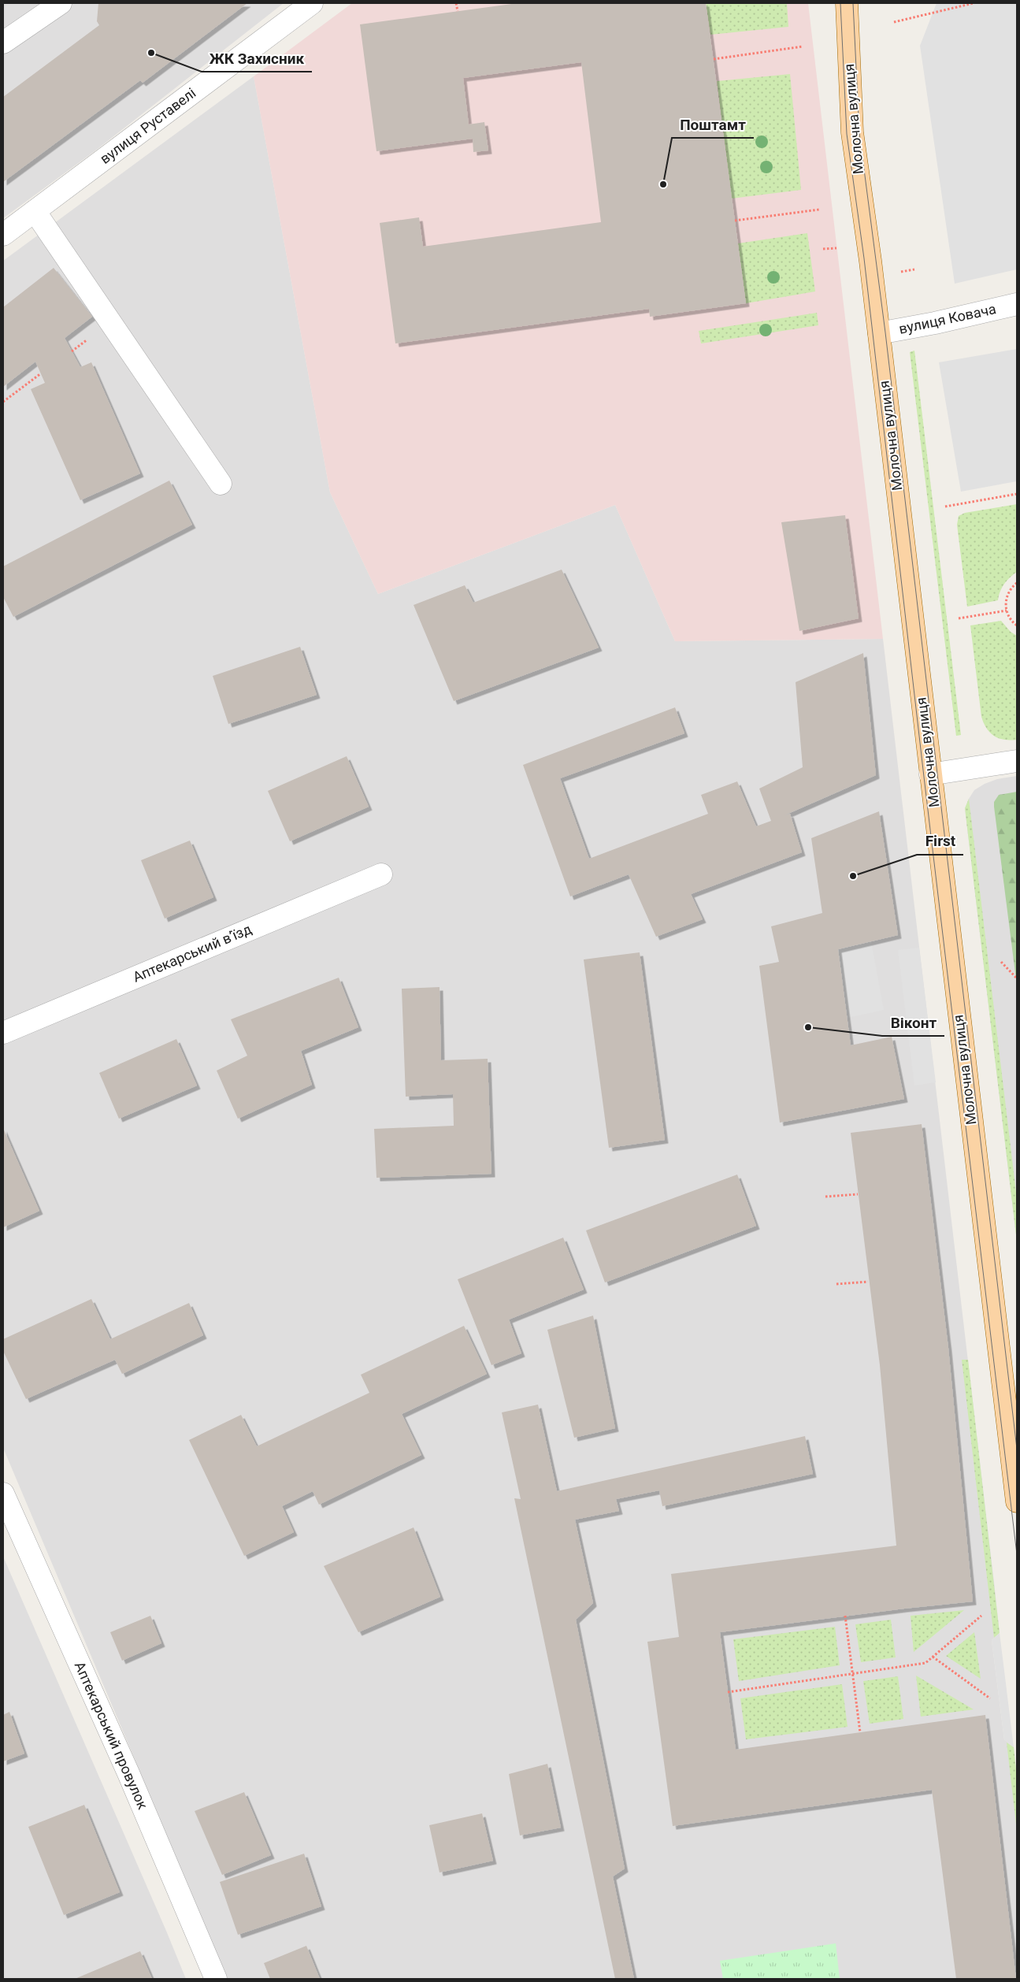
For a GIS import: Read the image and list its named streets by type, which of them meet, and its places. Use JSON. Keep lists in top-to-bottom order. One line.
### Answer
{"streets":{"main road":["Молочна вулиця"],"street":["вулиця Руставелі","вулиця Ковача","Аптекарський в’їзд","Аптекарський провулок"]},"crossings":[["Молочна вулиця","вулиця Ковача"]],"places":["ЖК Захисник","Поштамт","First","Віконт"]}
